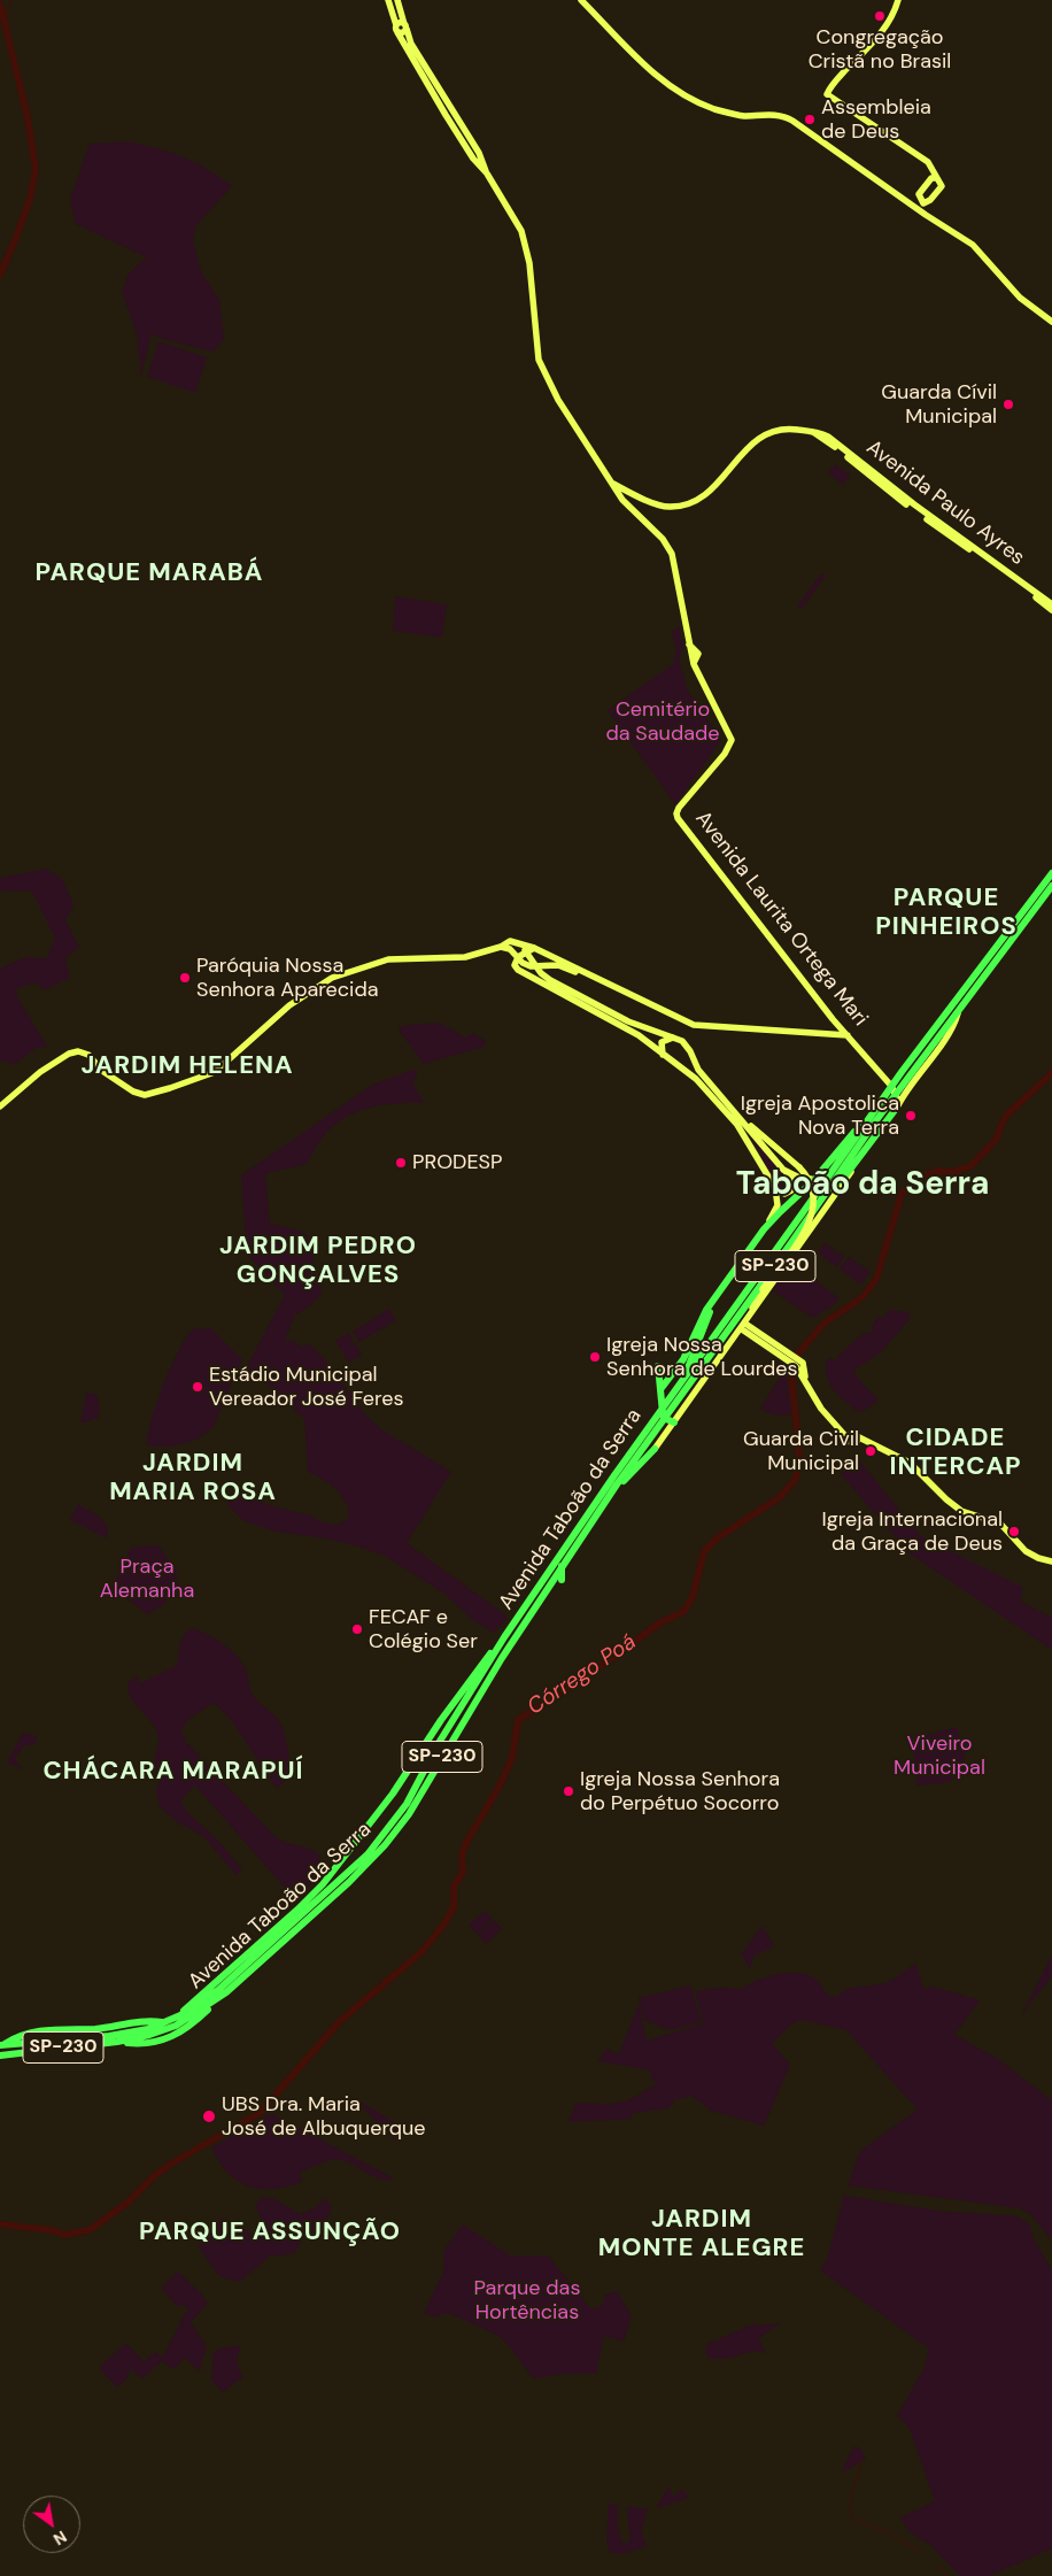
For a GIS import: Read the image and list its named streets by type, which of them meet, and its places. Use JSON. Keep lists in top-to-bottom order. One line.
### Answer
{"streets":{"highway":["SP-230","Avenida Taboão da Serra"],"main road":["Avenida Paulo Ayres","Avenida Laurita Ortega Mari"]},"crossings":[["Avenida Laurita Ortega Mari","Avenida Taboão da Serra"]],"districts":["PARQUE MARABÁ","PARQUE PINHEIROS","JARDIM HELENA","Taboão da Serra","JARDIM PEDRO GONÇALVES","CIDADE INTERCAP","JARDIM MARIA ROSA","CHÁCARA MARAPUÍ","JARDIM MONTE ALEGRE","PARQUE ASSUNÇÃO"],"water":["Córrego Poá"],"parks":["Cemitério da Saudade","Praça Alemanha","Viveiro Municipal","Parque das Hortências"],"places":["Congregação Cristã no Brasil","Assembleia de Deus","Guarda Cívil Municipal","Paróquia Nossa Senhora Aparecida","Igreja Apostolica Nova Terra","PRODESP","Igreja Nossa Senhora de Lourdes","Estádio Municipal Vereador José Feres","Guarda Civil Municipal","Igreja Internacional da Graça de Deus","FECAF e Colégio Ser","Igreja Nossa Senhora do Perpétuo Socorro","UBS Dra. Maria José de Albuquerque"],"north":"bottom right"}
